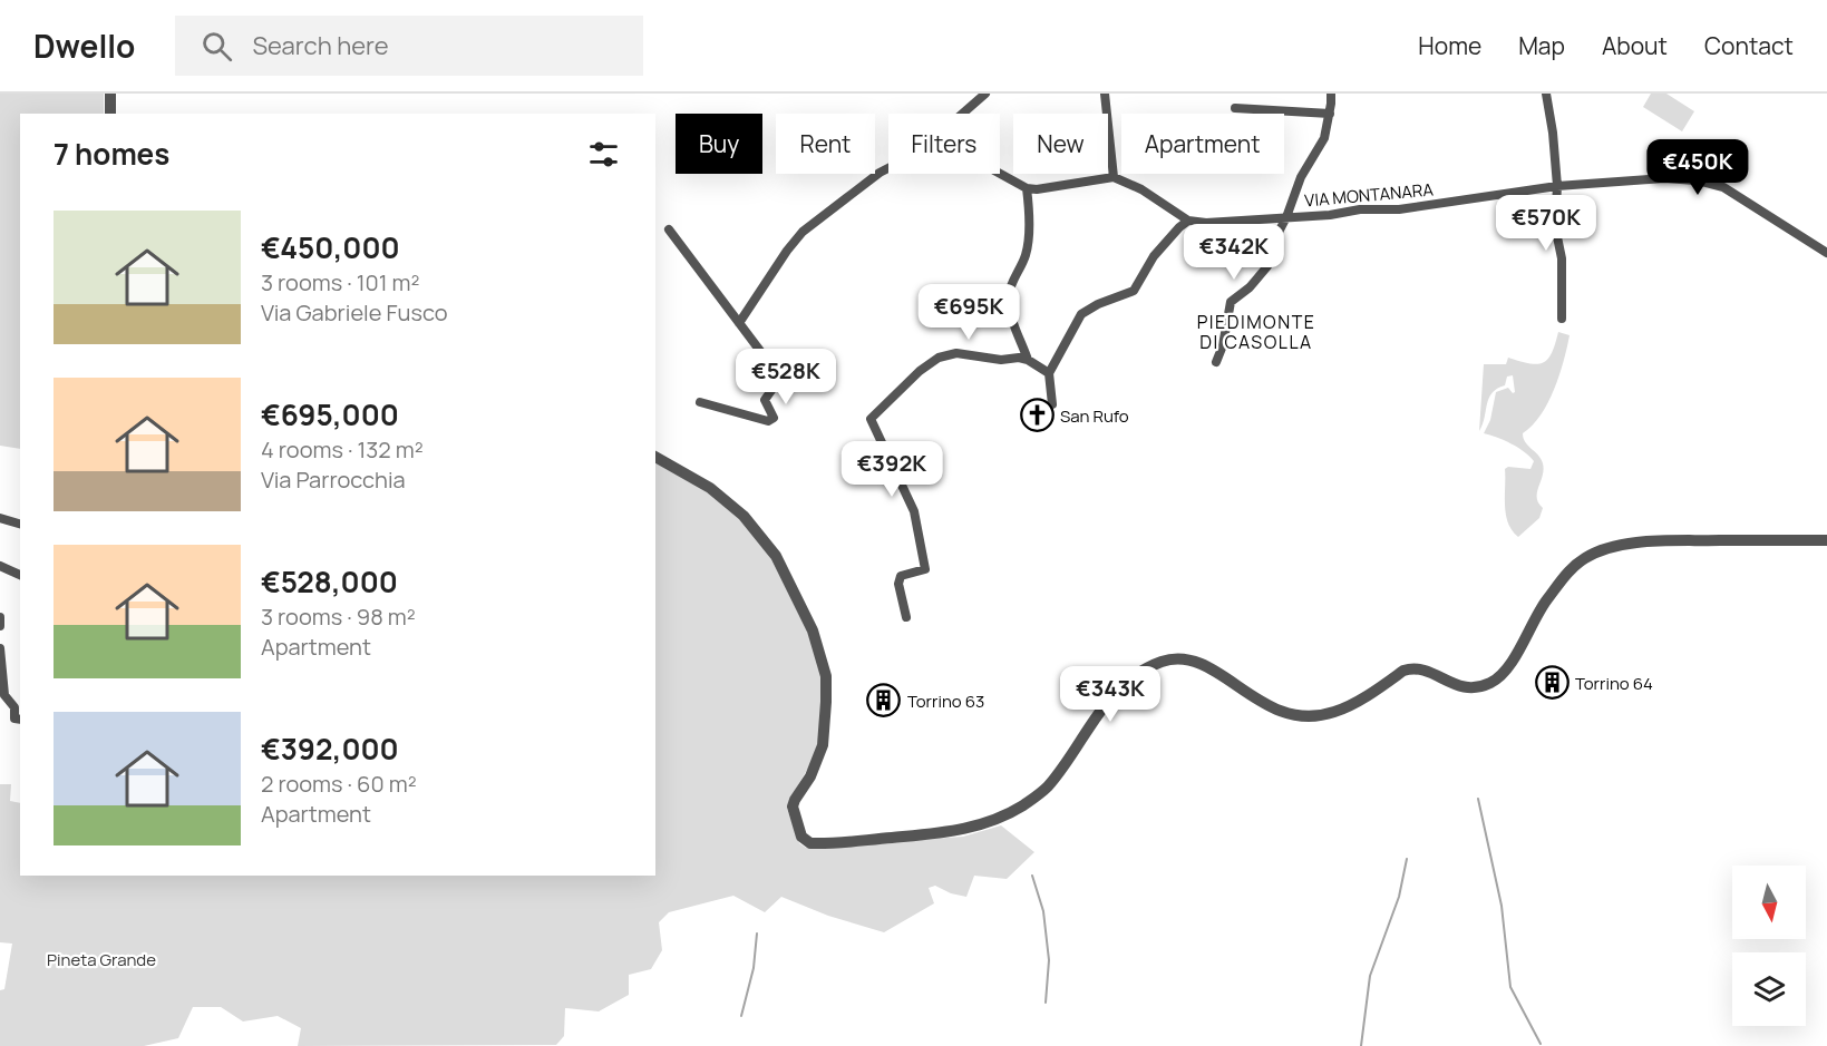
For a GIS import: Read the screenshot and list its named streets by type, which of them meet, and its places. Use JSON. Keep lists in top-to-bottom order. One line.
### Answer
{"streets":{"street":["VIA MONTANARA"]},"districts":["PIEDIMONTE DI CASOLLA"],"parks":["Pineta Grande"],"places":{"church":["San Rufo"],"building":["Torrino 64","Torrino 63"]},"north":"bottom","page":{"header":"Dwello","search":"Search here","nav":["Home","Map","About","Contact"],"chip":["Buy","Rent","Filters","New","Apartment"],"heading":"7 homes","price":["€450K","€570K","€342K","€695K","€528K","€392K","€343K"],"list":[{"name":"€450,000","note":"3 rooms · 101 m² · Via Gabriele Fusco"},{"name":"€695,000","note":"4 rooms · 132 m² · Via Parrocchia"},{"name":"€528,000","note":"3 rooms · 98 m² · Apartment"},{"name":"€392,000","note":"2 rooms · 60 m² · Apartment"}]}}
